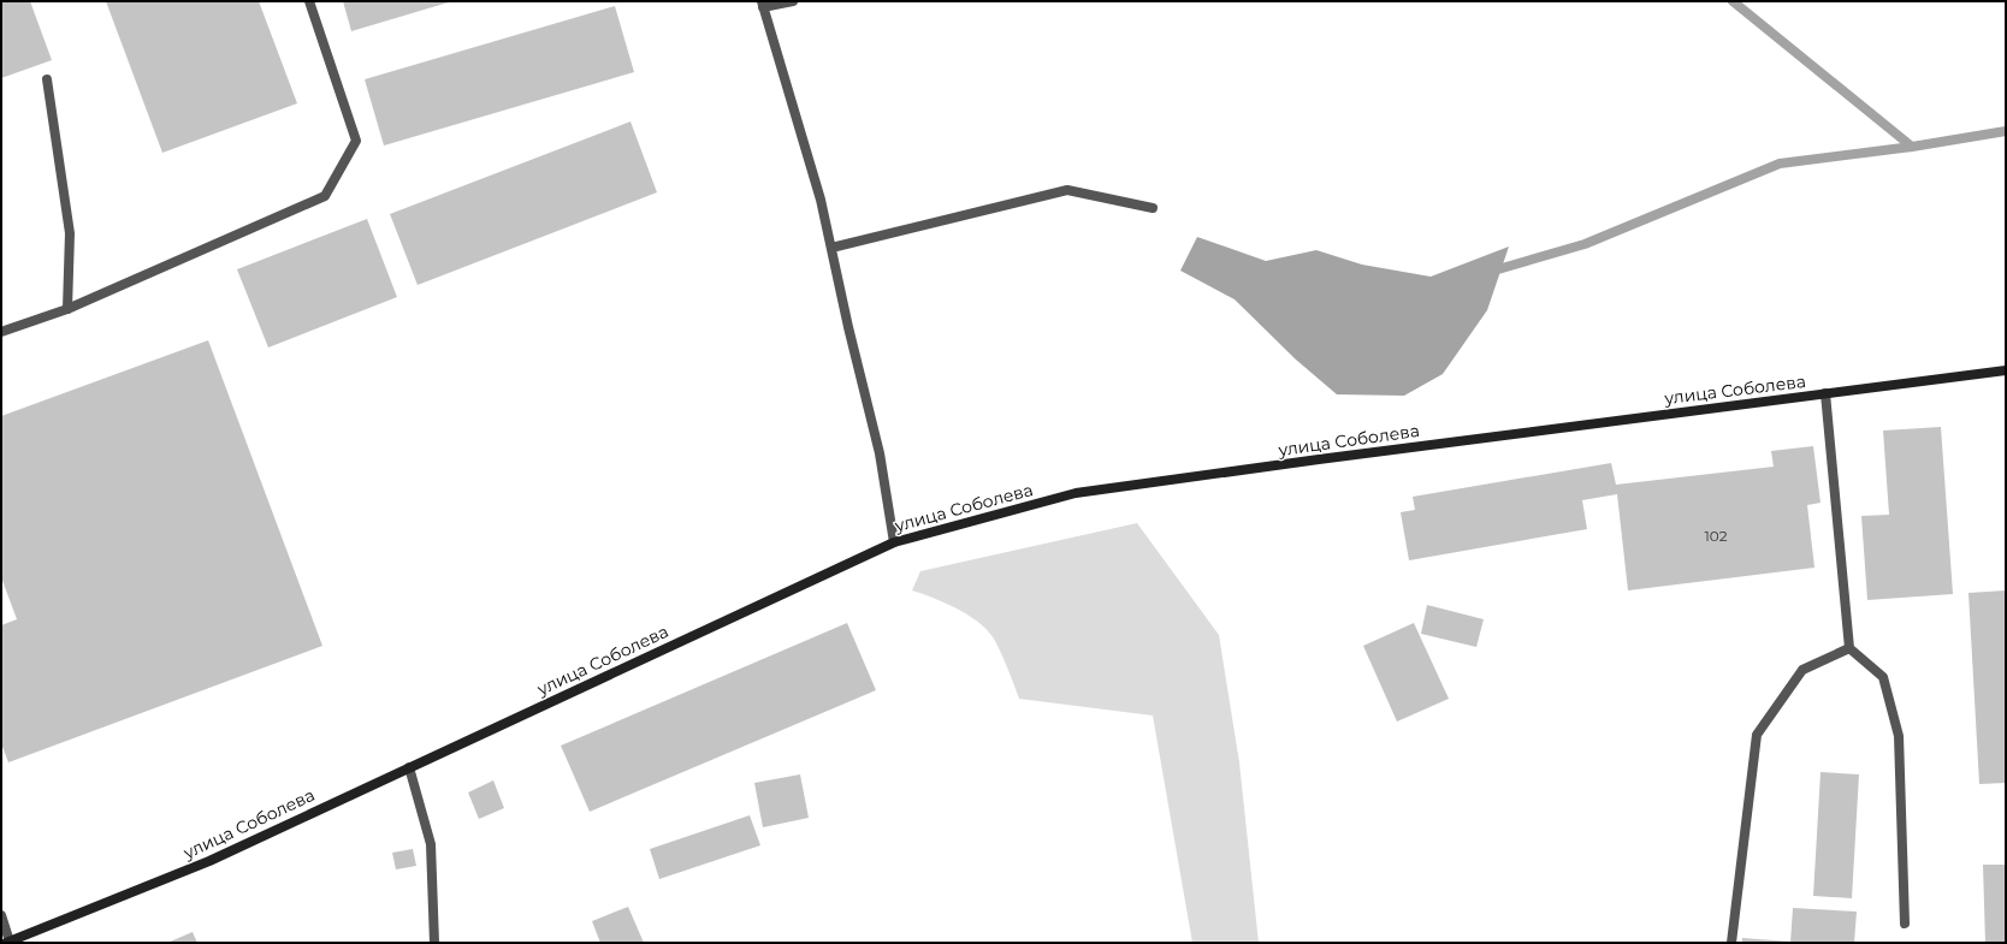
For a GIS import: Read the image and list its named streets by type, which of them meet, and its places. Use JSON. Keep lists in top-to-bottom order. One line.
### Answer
{"streets":{"street":["улица Соболева"]},"house_numbers":["102"]}
